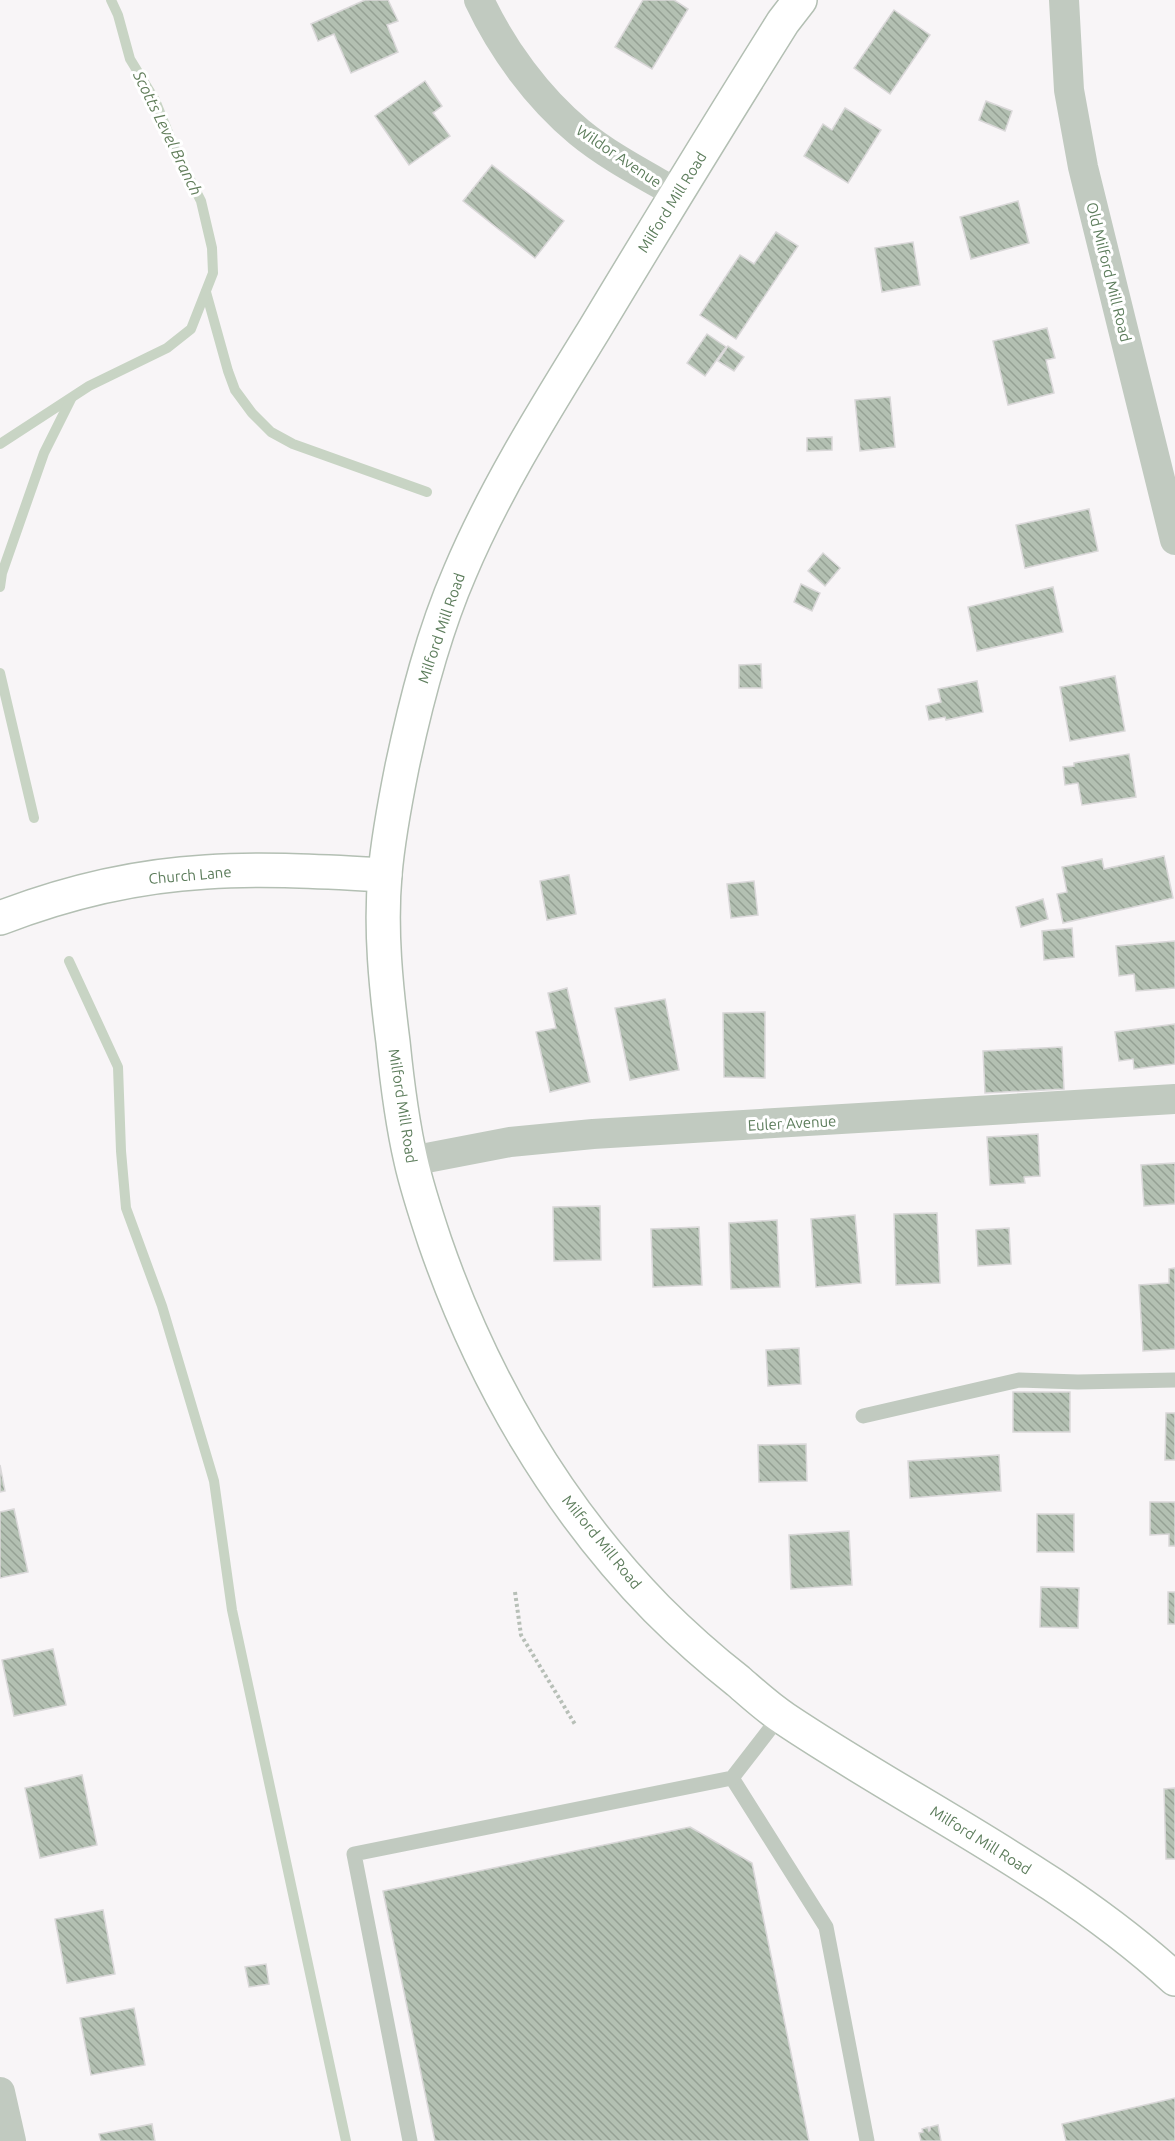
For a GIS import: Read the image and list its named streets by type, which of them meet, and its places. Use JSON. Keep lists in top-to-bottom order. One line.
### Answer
{"streets":{"main road":["Milford Mill Road","Church Lane"],"street":["Wildor Avenue","Old Milford Mill Road","Euler Avenue"]},"crossings":[["Wildor Avenue","Milford Mill Road"],["Milford Mill Road","Church Lane"],["Milford Mill Road","Euler Avenue"]],"water":["Scotts Level Branch"]}
